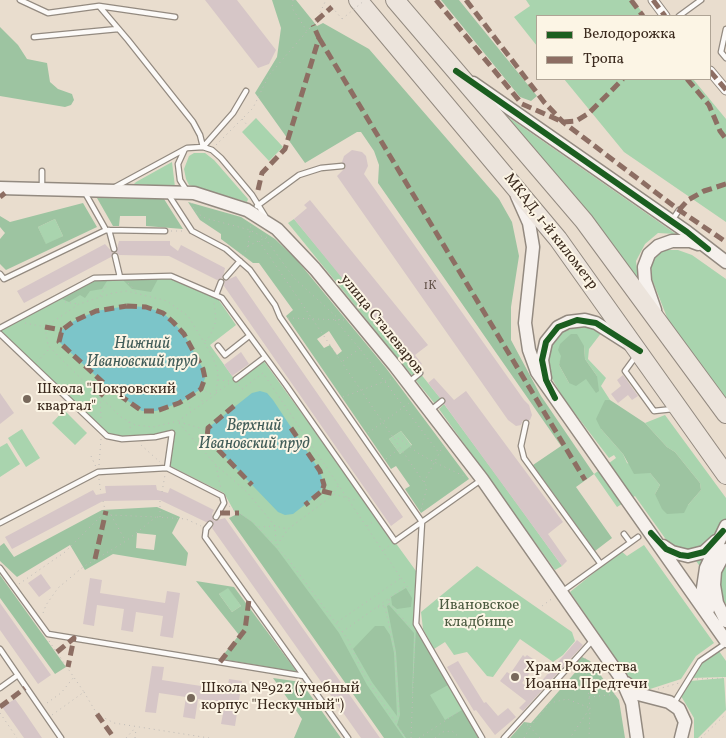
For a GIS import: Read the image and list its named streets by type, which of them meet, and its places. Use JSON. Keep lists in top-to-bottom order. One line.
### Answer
{"streets":{"highway":["МКАД, 1-й километр"],"main road":["улица Сталеваров"]},"water":["Нижний Ивановский пруд","Верхний Ивановский пруд"],"parks":["Ивановское кладбище"],"places":["Школа \"Покровский квартал\"","Храм Рождества Иоанна Предтечи","Школа №922 (учебный корпус \"Нескучный\")"],"house_numbers":["1К"],"legend":["Велодорожка","Тропа"]}
